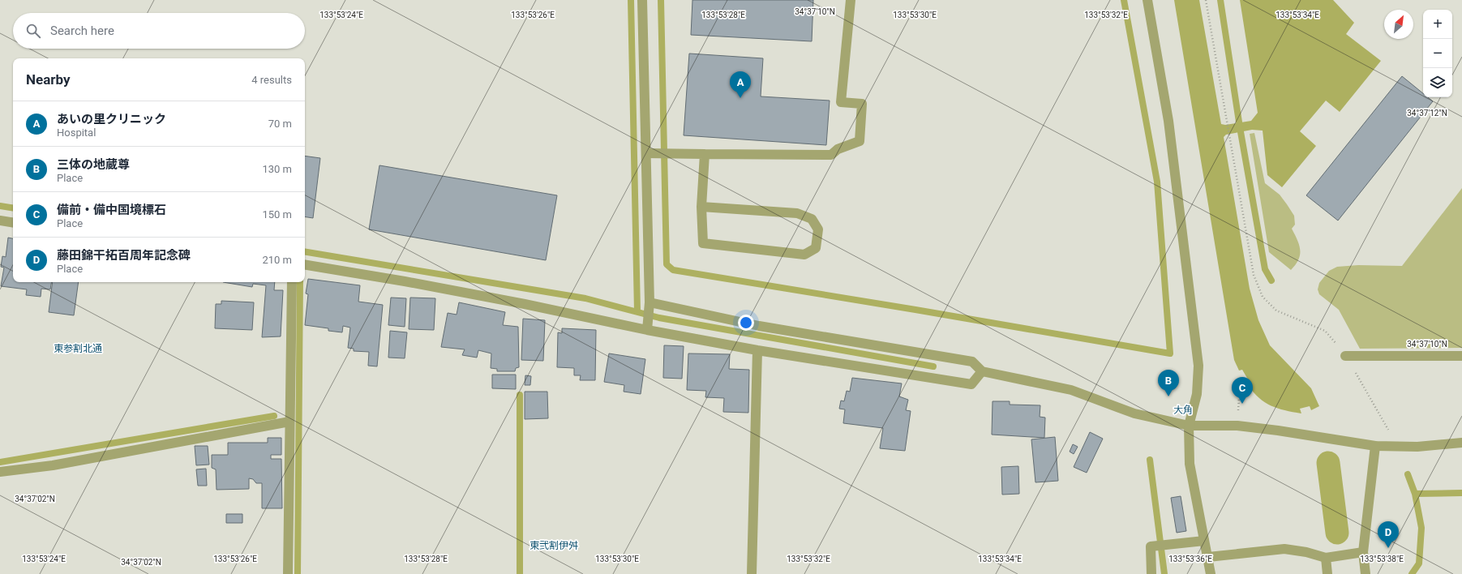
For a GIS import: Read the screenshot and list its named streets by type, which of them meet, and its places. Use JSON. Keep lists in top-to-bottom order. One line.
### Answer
{"districts":["東参割北通","大角","東弐割伊舛"],"north":"top right","page":{"map_buttons":["+","−"],"search":"Search here","heading":["Nearby","4 results"],"pins":["A","B","C","D"],"list":[{"mark":"A","name":"あいの里クリニック","note":"Hospital","value":"70 m"},{"mark":"B","name":"三体の地蔵尊","note":"Place","value":"130 m"},{"mark":"C","name":"備前・備中国境標石","note":"Place","value":"150 m"},{"mark":"D","name":"藤田錦干拓百周年記念碑","note":"Place","value":"210 m"}]},"coordinates":["34°37'10\"N","133°53'24\"E","133°53'26\"E","133°53'28\"E","133°53'30\"E","133°53'32\"E","133°53'34\"E","34°37'12\"N","34°37'02\"N","133°53'36\"E","133°53'38\"E"]}
